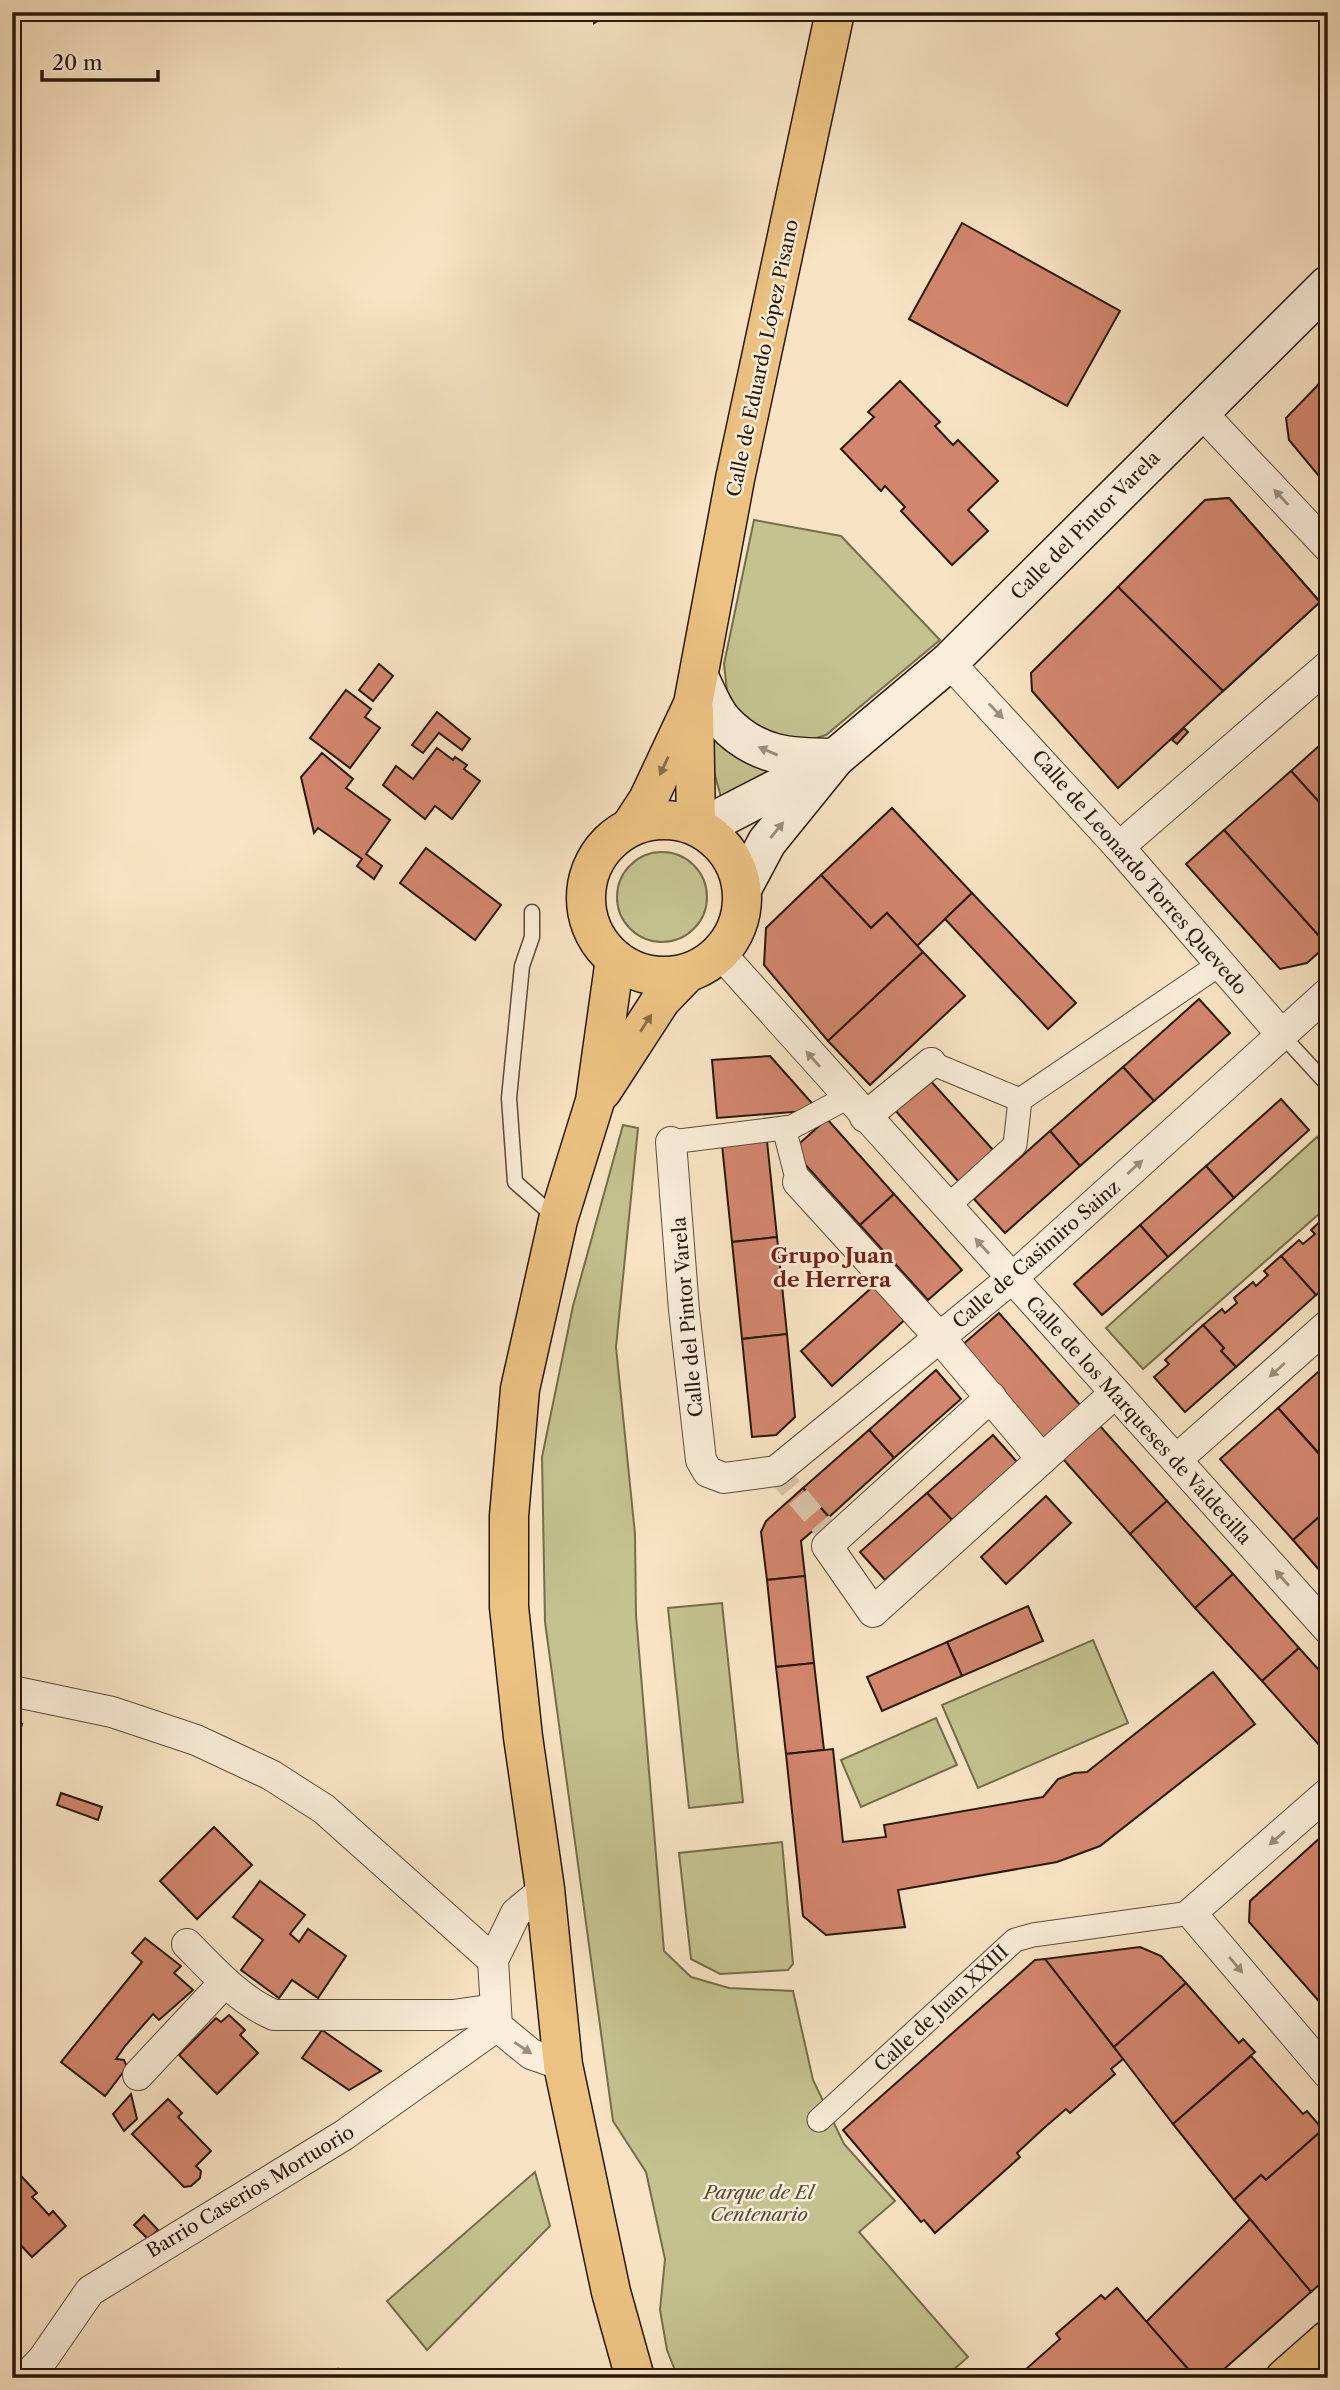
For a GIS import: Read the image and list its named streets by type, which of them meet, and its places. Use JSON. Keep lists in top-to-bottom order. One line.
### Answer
{"streets":{"main road":["Calle de Eduardo López Pisano","Calle del Pintor Varela"],"street":["Calle de Leonardo Torres Quevedo","Calle de Casimiro Sainz","Calle de los Marqueses de Valdecilla","Calle de Juan XXIII","Barrio Caserios Mortuorio"]},"crossings":[["Calle de Eduardo López Pisano","Calle del Pintor Varela"],["Calle de Eduardo López Pisano","Calle de los Marqueses de Valdecilla"],["Calle del Pintor Varela","Calle de Leonardo Torres Quevedo"],["Calle del Pintor Varela","Calle de Casimiro Sainz"],["Calle del Pintor Varela","Calle de los Marqueses de Valdecilla"],["Calle de Leonardo Torres Quevedo","Calle de Casimiro Sainz"],["Calle de Casimiro Sainz","Calle de los Marqueses de Valdecilla"]],"one_way":["Calle de Leonardo Torres Quevedo","Calle de los Marqueses de Valdecilla"],"districts":["Grupo Juan de Herrera"],"parks":["Parque de El Centenario"],"scale_bar":"20 m"}
